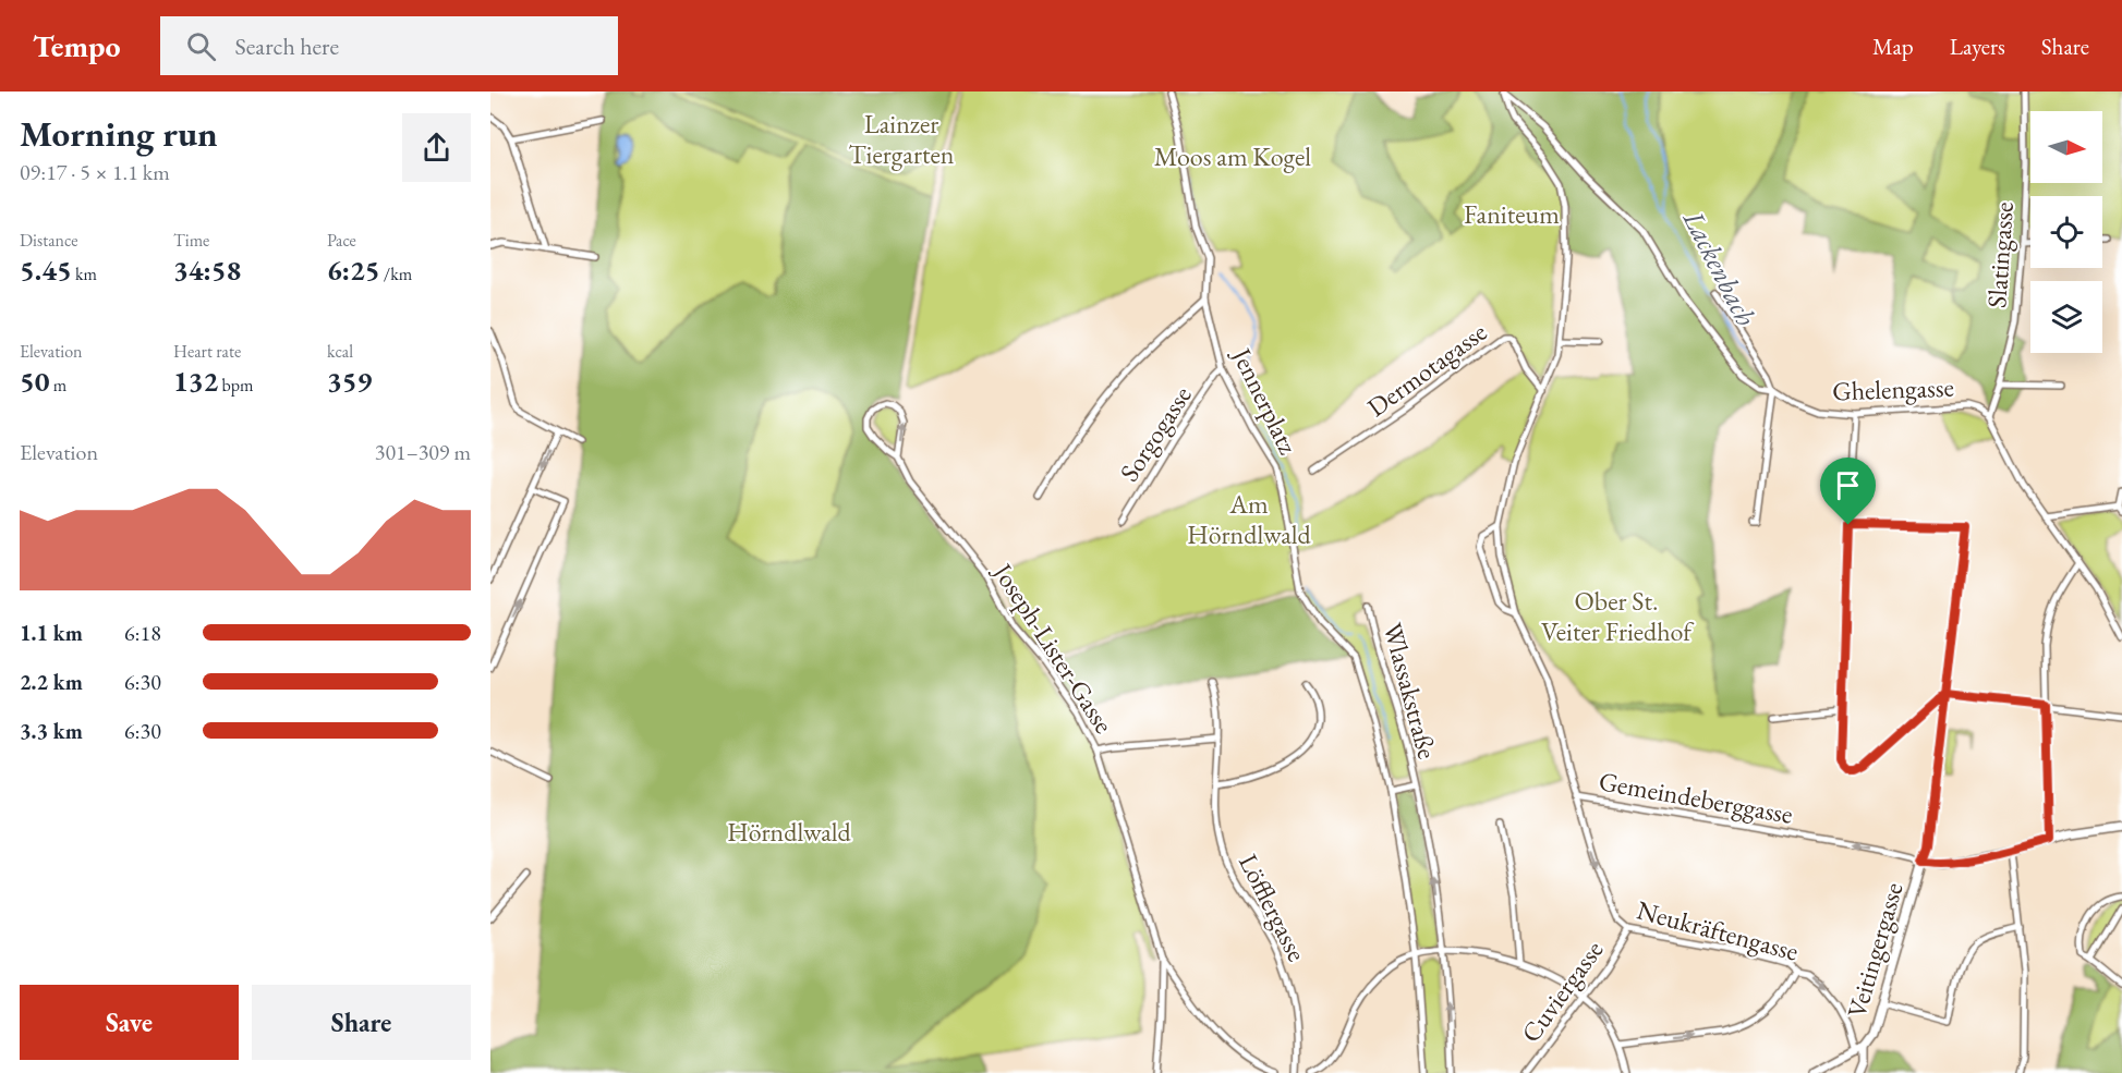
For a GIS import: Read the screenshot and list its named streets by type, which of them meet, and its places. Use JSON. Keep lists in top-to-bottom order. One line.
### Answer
{"streets":{"street":["Slatingasse","Dermotagasse","Ghelengasse","Jennerplatz","Sorgogasse","Joseph-Lister-Gasse","Wlassakstraße","Gemeindeberggasse","Löfflergasse","Neukräftengasse","Veitingergasse","Cuviergasse"]},"crossings":[["Slatingasse","Ghelengasse"],["Dermotagasse","Gemeindeberggasse"],["Jennerplatz","Sorgogasse"],["Jennerplatz","Wlassakstraße"],["Gemeindeberggasse","Neukräftengasse"],["Gemeindeberggasse","Veitingergasse"],["Neukräftengasse","Veitingergasse"],["Neukräftengasse","Cuviergasse"]],"one_way":["Neukräftengasse"],"water":["Lackenbach"],"parks":["Lainzer Tiergarten","Moos am Kogel","Faniteum","Am Hörndlwald","Ober St. Veiter Friedhof","Hörndlwald"],"north":"right","page":{"header":"Tempo","search":"Search here","nav":["Map","Layers","Share"],"heading":["Morning run","09:17 · 5 × 1.1 km"],"stats":[["Distance","5.45 km"],["Time","34:58"],["Pace","6:25 /km"],["Elevation","50 m"],["Heart rate","132 bpm"],["kcal","359"]],"chart":["Elevation","301–309 m"],"list":[{"name":"1.1 km","note":"6:18"},{"name":"2.2 km","note":"6:30"},{"name":"3.3 km","note":"6:30"}],"buttons":["Save","Share"]}}
